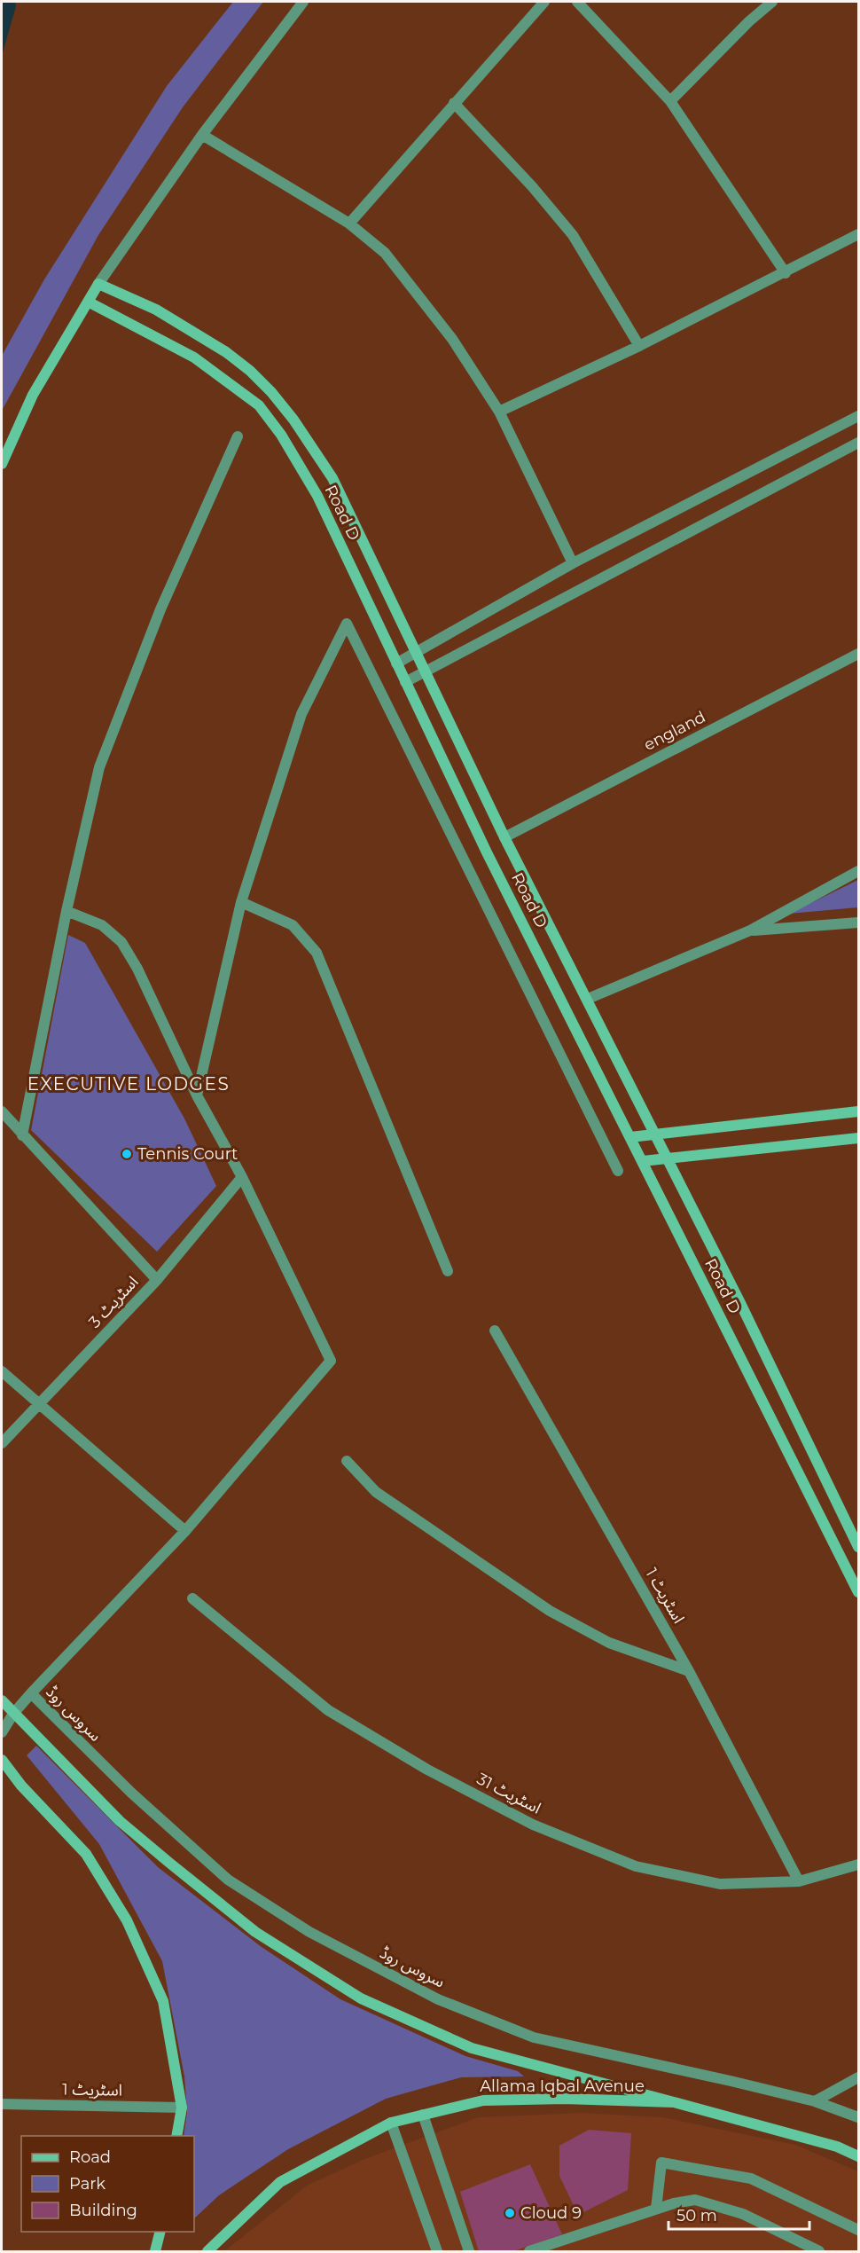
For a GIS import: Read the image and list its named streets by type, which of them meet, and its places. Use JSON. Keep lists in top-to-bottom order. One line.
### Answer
{"streets":{"street":["Road D","england","اسٹریٹ 3","اسٹریٹ 1","سروس روڈ","اسٹریٹ 31","Allama Iqbal Avenue"]},"crossings":[["Road D","england"],["اسٹریٹ 1","اسٹریٹ 31"]],"districts":["EXECUTIVE LODGES"],"places":["Tennis Court","Cloud 9"],"legend":["Road","Park","Building"],"scale_bar":"50 m"}
